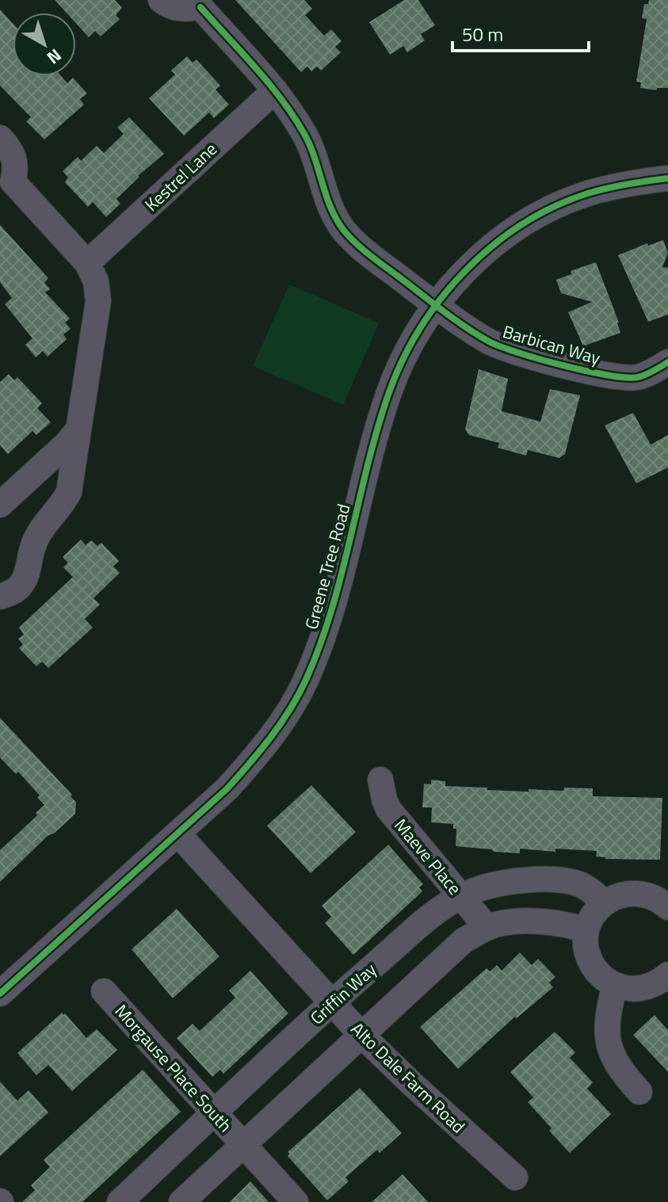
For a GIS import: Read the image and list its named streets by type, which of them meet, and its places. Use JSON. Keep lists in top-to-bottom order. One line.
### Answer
{"streets":{"street":["Kestrel Lane","Barbican Way","Greene Tree Road","Maeve Place","Griffin Way","Morgause Place South","Alto Dale Farm Road"]},"crossings":[["Kestrel Lane","Barbican Way"],["Barbican Way","Greene Tree Road"],["Greene Tree Road","Alto Dale Farm Road"],["Maeve Place","Griffin Way"],["Griffin Way","Morgause Place South"],["Griffin Way","Alto Dale Farm Road"]],"scale_bar":"50 m","north":"bottom right"}
